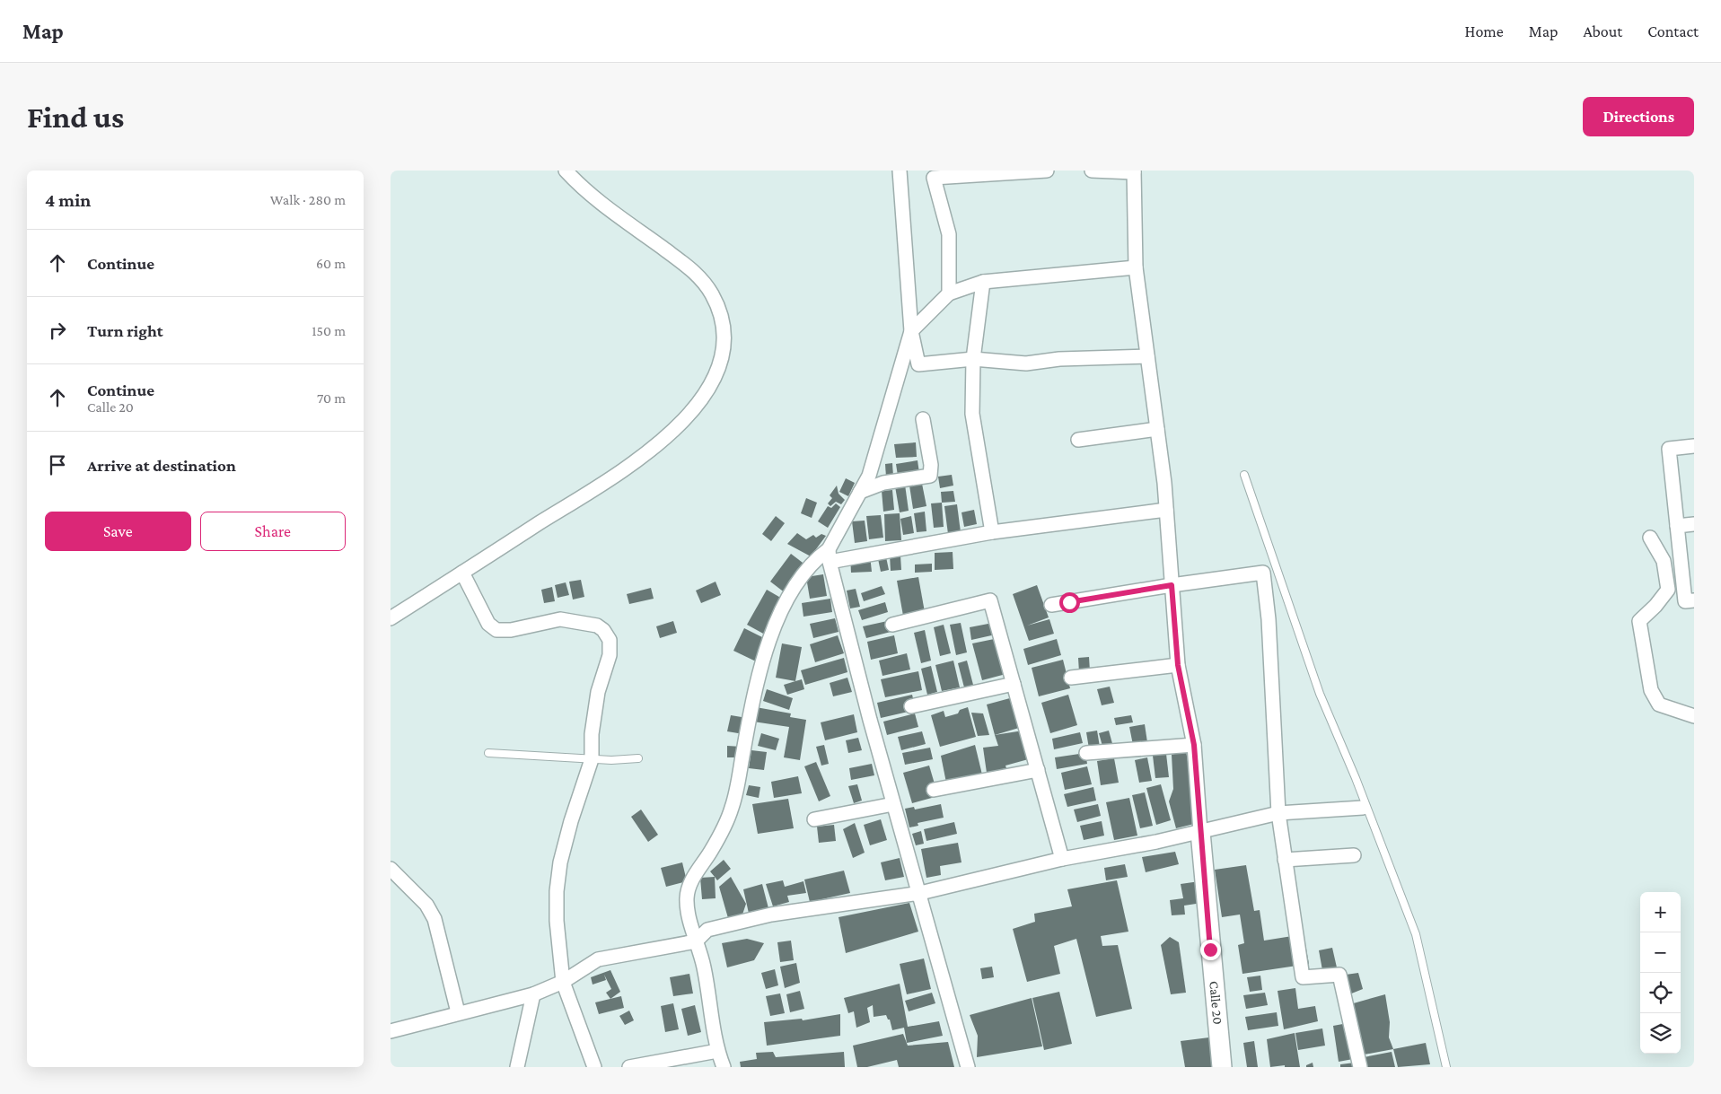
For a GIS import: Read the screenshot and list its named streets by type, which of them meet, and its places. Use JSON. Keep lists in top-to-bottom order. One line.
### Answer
{"streets":{"main road":["Calle 20"]},"page":{"header":"Map","nav":["Home","Map","About","Contact"],"buttons":["Directions",["Save","Share"]],"title":"Find us","heading":["4 min","Walk · 280 m"],"list":[["Continue","60 m"],["Turn right","150 m"],["Continue","Calle 20","70 m"],"Arrive at destination"],"map_buttons":["+","−"]}}
